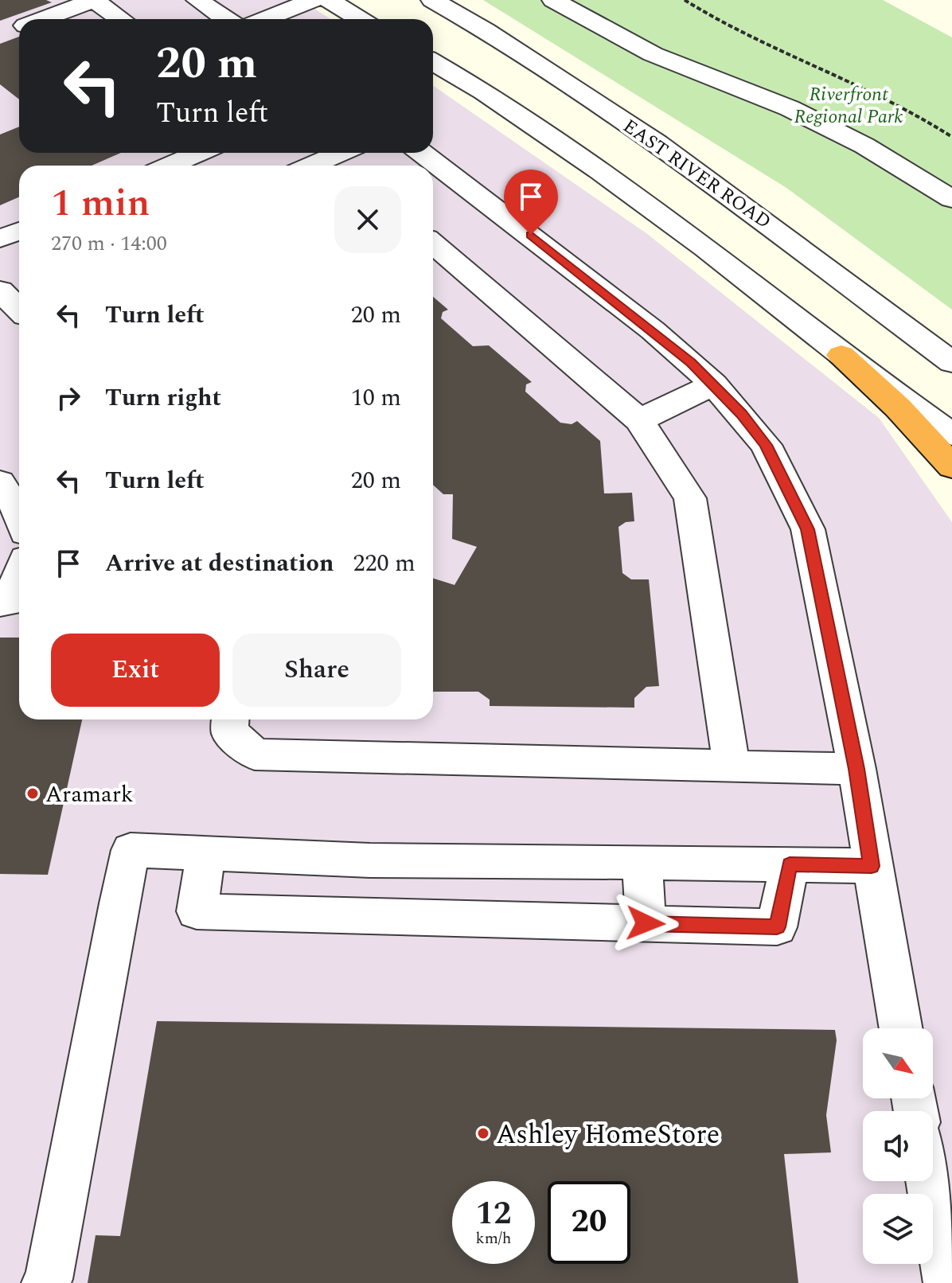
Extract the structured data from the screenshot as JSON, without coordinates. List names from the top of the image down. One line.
{"streets":{"street":["EAST RIVER ROAD"]},"parks":["Riverfront Regional Park"],"places":["Aramark","Ashley HomeStore"],"north":"bottom right","page":{"turn":["20 m","Turn left"],"heading":["1 min","270 m · 14:00"],"list":[{"name":"Turn left","value":"20 m"},{"name":"Turn right","value":"10 m"},{"name":"Turn left","value":"20 m"},{"name":"Arrive at destination","value":"220 m"}],"buttons":["Exit","Share"],"speed":"12 km/h","limit":"20"}}
